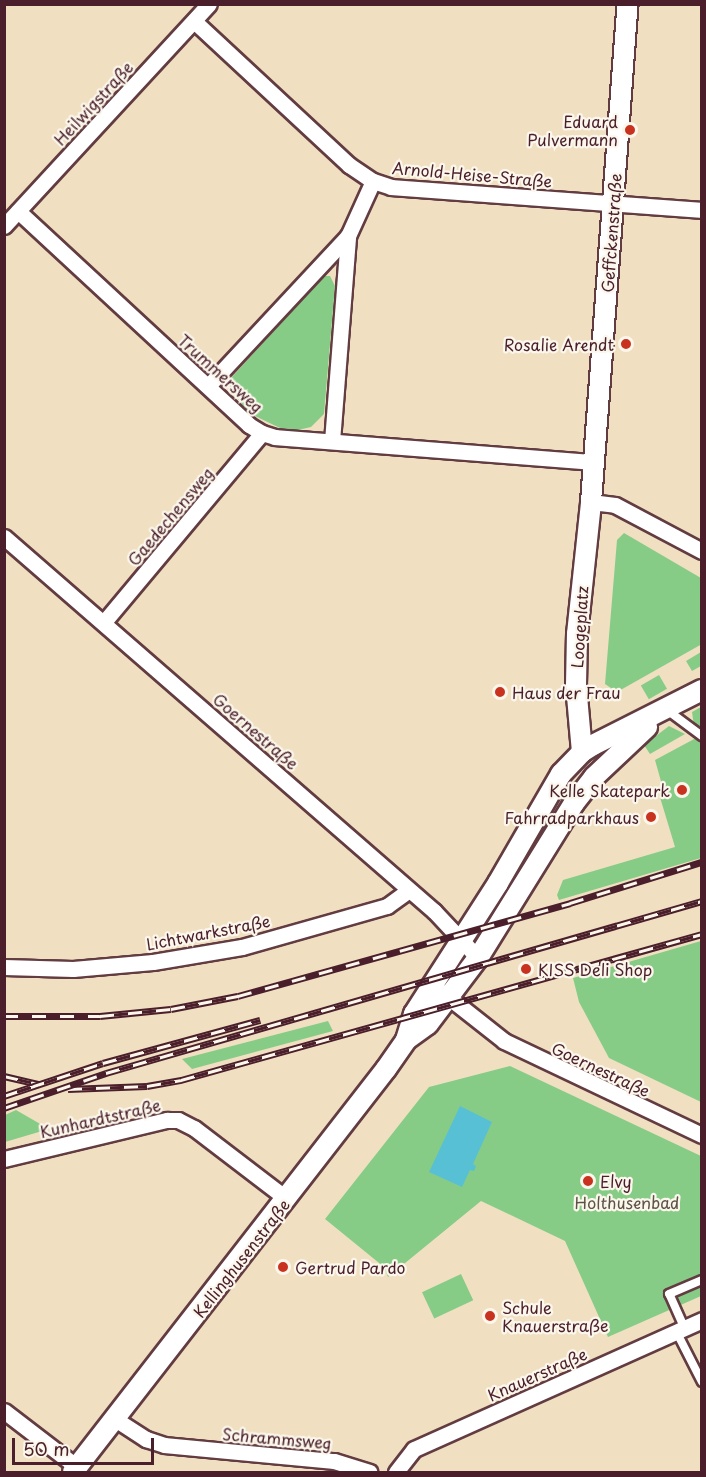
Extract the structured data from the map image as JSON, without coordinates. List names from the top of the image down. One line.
{"streets":{"street":["Heilwigstraße","Arnold-Heise-Straße","Geffckenstraße","Trummersweg","Gaedechensweg","Loogeplatz","Goernestraße","Lichtwarkstraße","Kunhardtstraße","Kellinghusenstraße","Knauerstraße","Schrammsweg"]},"crossings":[["Heilwigstraße","Arnold-Heise-Straße"],["Heilwigstraße","Trummersweg"],["Arnold-Heise-Straße","Geffckenstraße"],["Geffckenstraße","Trummersweg"],["Geffckenstraße","Loogeplatz"],["Trummersweg","Gaedechensweg"],["Trummersweg","Loogeplatz"],["Gaedechensweg","Goernestraße"],["Goernestraße","Lichtwarkstraße"],["Goernestraße","Kellinghusenstraße"],["Kunhardtstraße","Kellinghusenstraße"],["Kellinghusenstraße","Schrammsweg"]],"parks":["Holthusenbad"],"places":["Eduard Pulvermann","Rosalie Arendt","Haus der Frau","Kelle Skatepark","Fahrradparkhaus","KISS Deli Shop","Elvy","Gertrud Pardo","Schule Knauerstraße"],"scale_bar":"50 m"}
